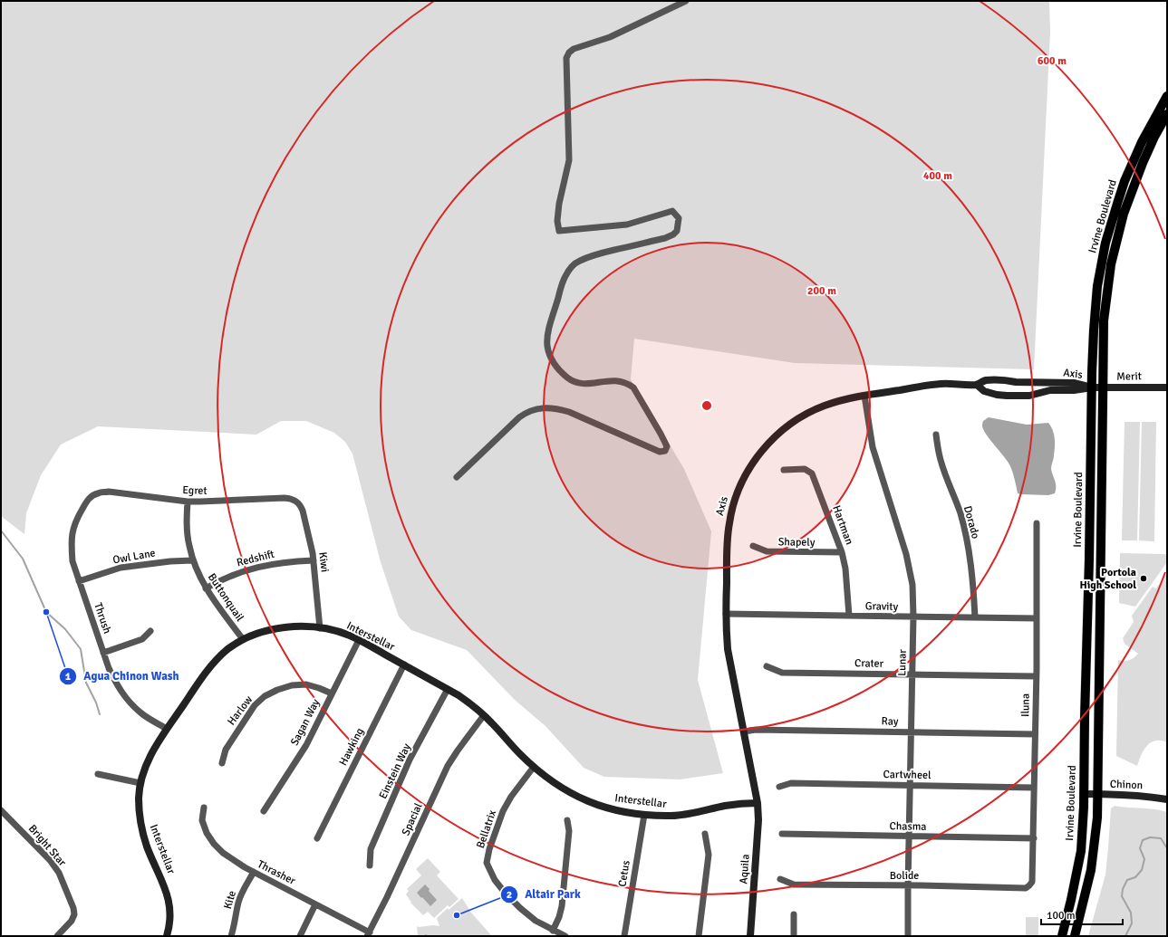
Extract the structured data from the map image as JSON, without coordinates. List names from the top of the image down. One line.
{"streets":{"main road":["Irvine Boulevard"],"street":["Axis","Merit","Egret","Dorado","Hartman","Shapely","Owl Lane","Redshift","Kiwi","Buttonquail","Gravity","Thrush","Interstellar","Lunar","Crater","Iluna","Harlow","Ray","Sagan Way","Hawking","Einstein Way","Cartwheel","Chinon","Spacial","Chasma","Bellatrix","Bright Star","Aquila","Thrasher","Cetus","Bolide","Kite"]},"crossings":[["Irvine Boulevard","Axis"],["Irvine Boulevard","Merit"],["Irvine Boulevard","Chinon"],["Axis","Merit"],["Axis","Gravity"],["Axis","Interstellar"],["Axis","Lunar"],["Axis","Ray"],["Axis","Aquila"],["Egret","Kiwi"],["Egret","Buttonquail"],["Egret","Thrush"],["Dorado","Gravity"],["Hartman","Shapely"],["Hartman","Gravity"],["Owl Lane","Buttonquail"],["Owl Lane","Thrush"],["Redshift","Kiwi"],["Redshift","Buttonquail"],["Kiwi","Interstellar"],["Buttonquail","Interstellar"],["Gravity","Lunar"],["Gravity","Iluna"],["Thrush","Interstellar"],["Interstellar","Sagan Way"],["Interstellar","Hawking"],["Interstellar","Einstein Way"],["Interstellar","Spacial"],["Interstellar","Bellatrix"],["Interstellar","Aquila"],["Interstellar","Cetus"],["Lunar","Crater"],["Lunar","Ray"],["Lunar","Cartwheel"],["Lunar","Chasma"],["Lunar","Bolide"],["Crater","Iluna"],["Iluna","Ray"],["Iluna","Cartwheel"],["Iluna","Chasma"],["Iluna","Bolide"],["Harlow","Sagan Way"],["Spacial","Thrasher"],["Thrasher","Kite"]],"places":["Portola High School","Agua Chinon Wash","Altair Park"],"scale_bar":"100 m","rings":["600 m","400 m","200 m"]}
